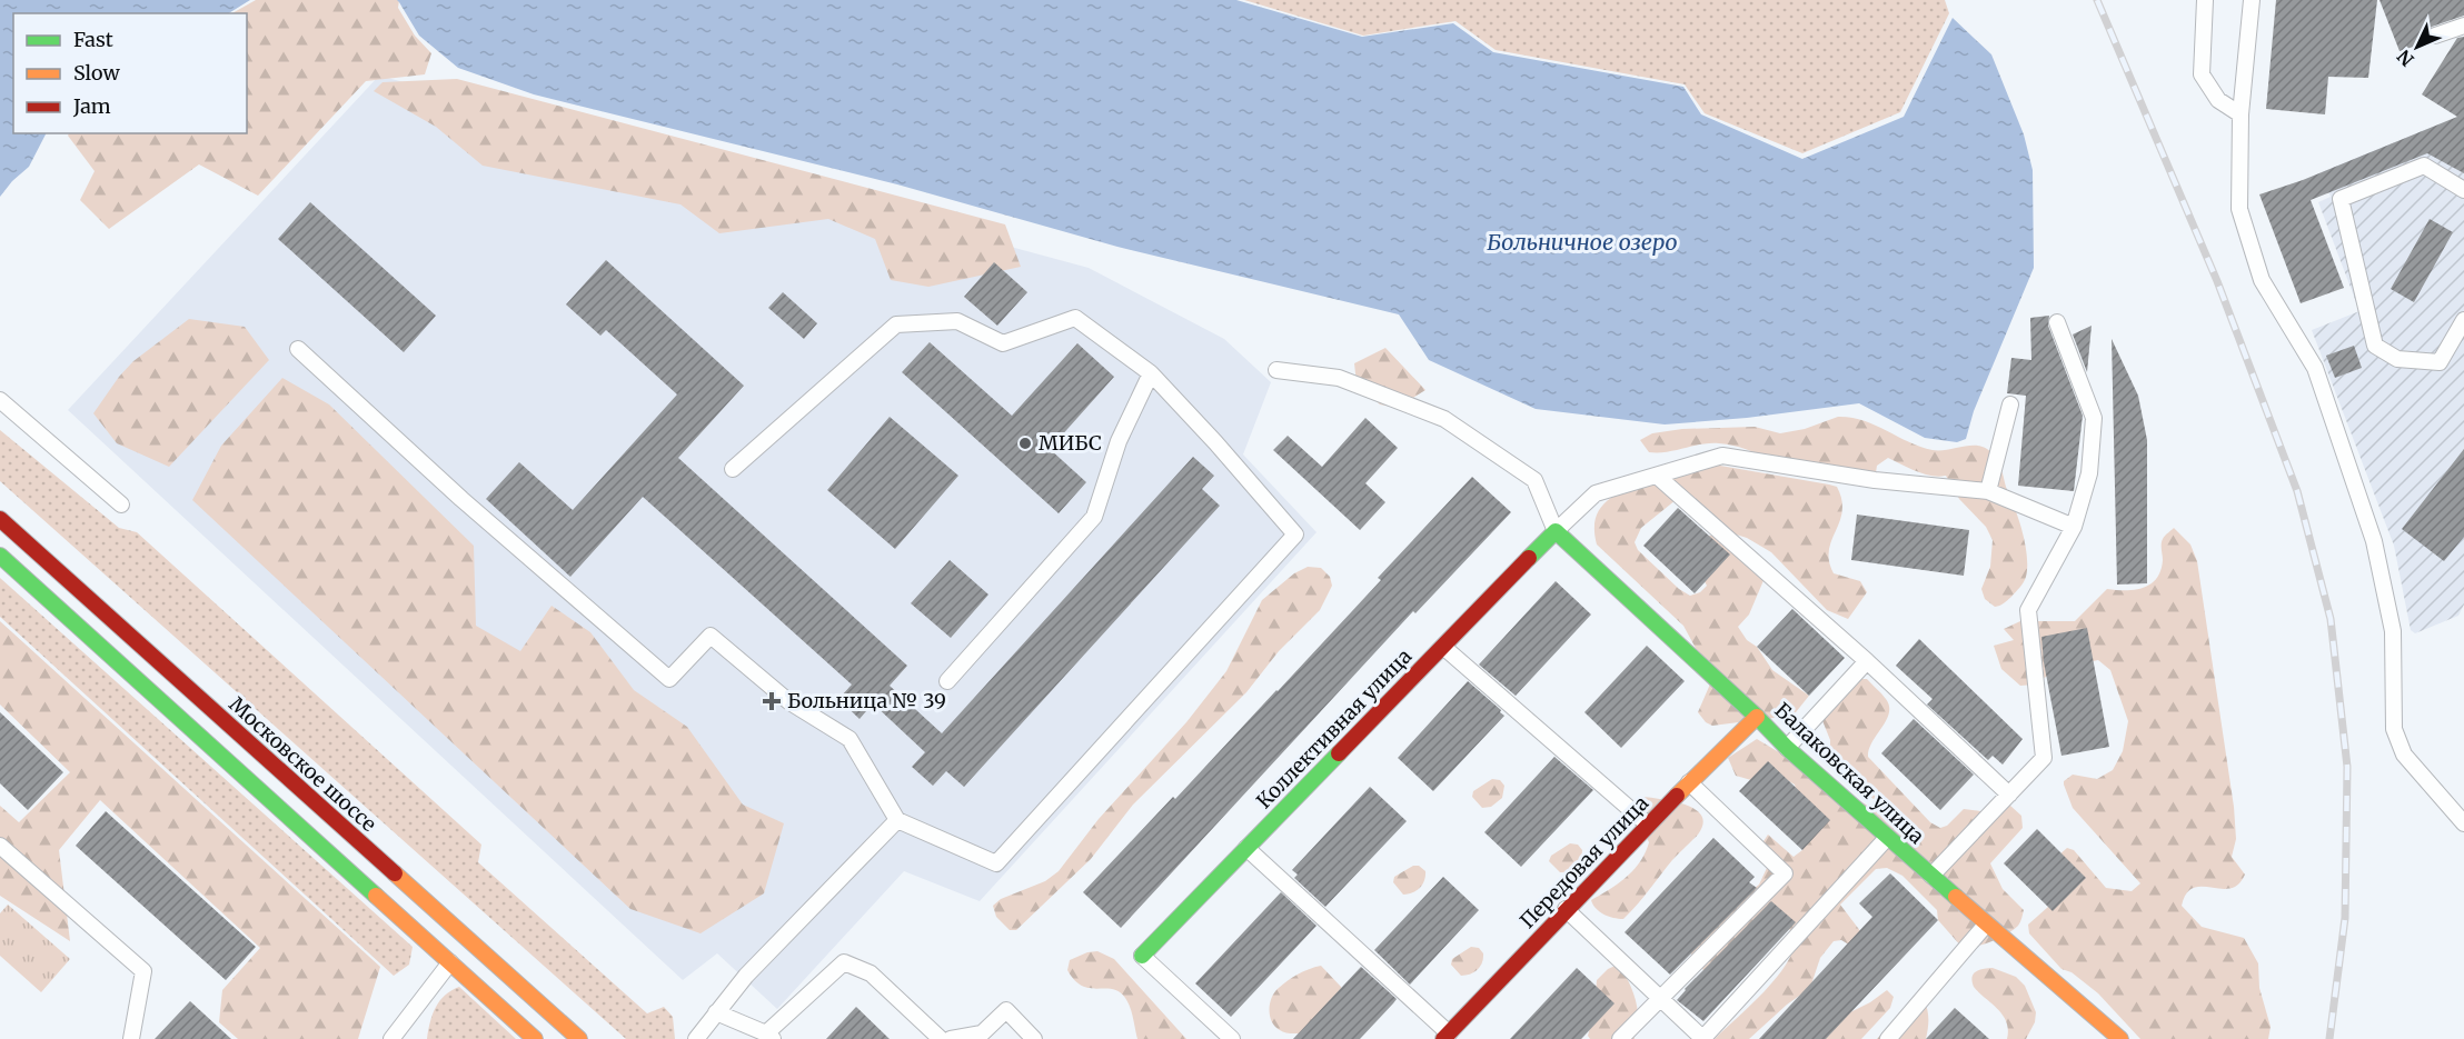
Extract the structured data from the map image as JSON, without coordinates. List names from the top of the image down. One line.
{"streets":{"street":["Коллективная улица","Московское шоссе","Балаковская улица","Передовая улица"]},"crossings":[["Коллективная улица","Балаковская улица"],["Балаковская улица","Передовая улица"]],"water":["Больничное озеро"],"places":{"other":["МИБС"],"health":["Больница № 39"]},"legend":["Fast","Slow","Jam"],"north":"bottom left"}
